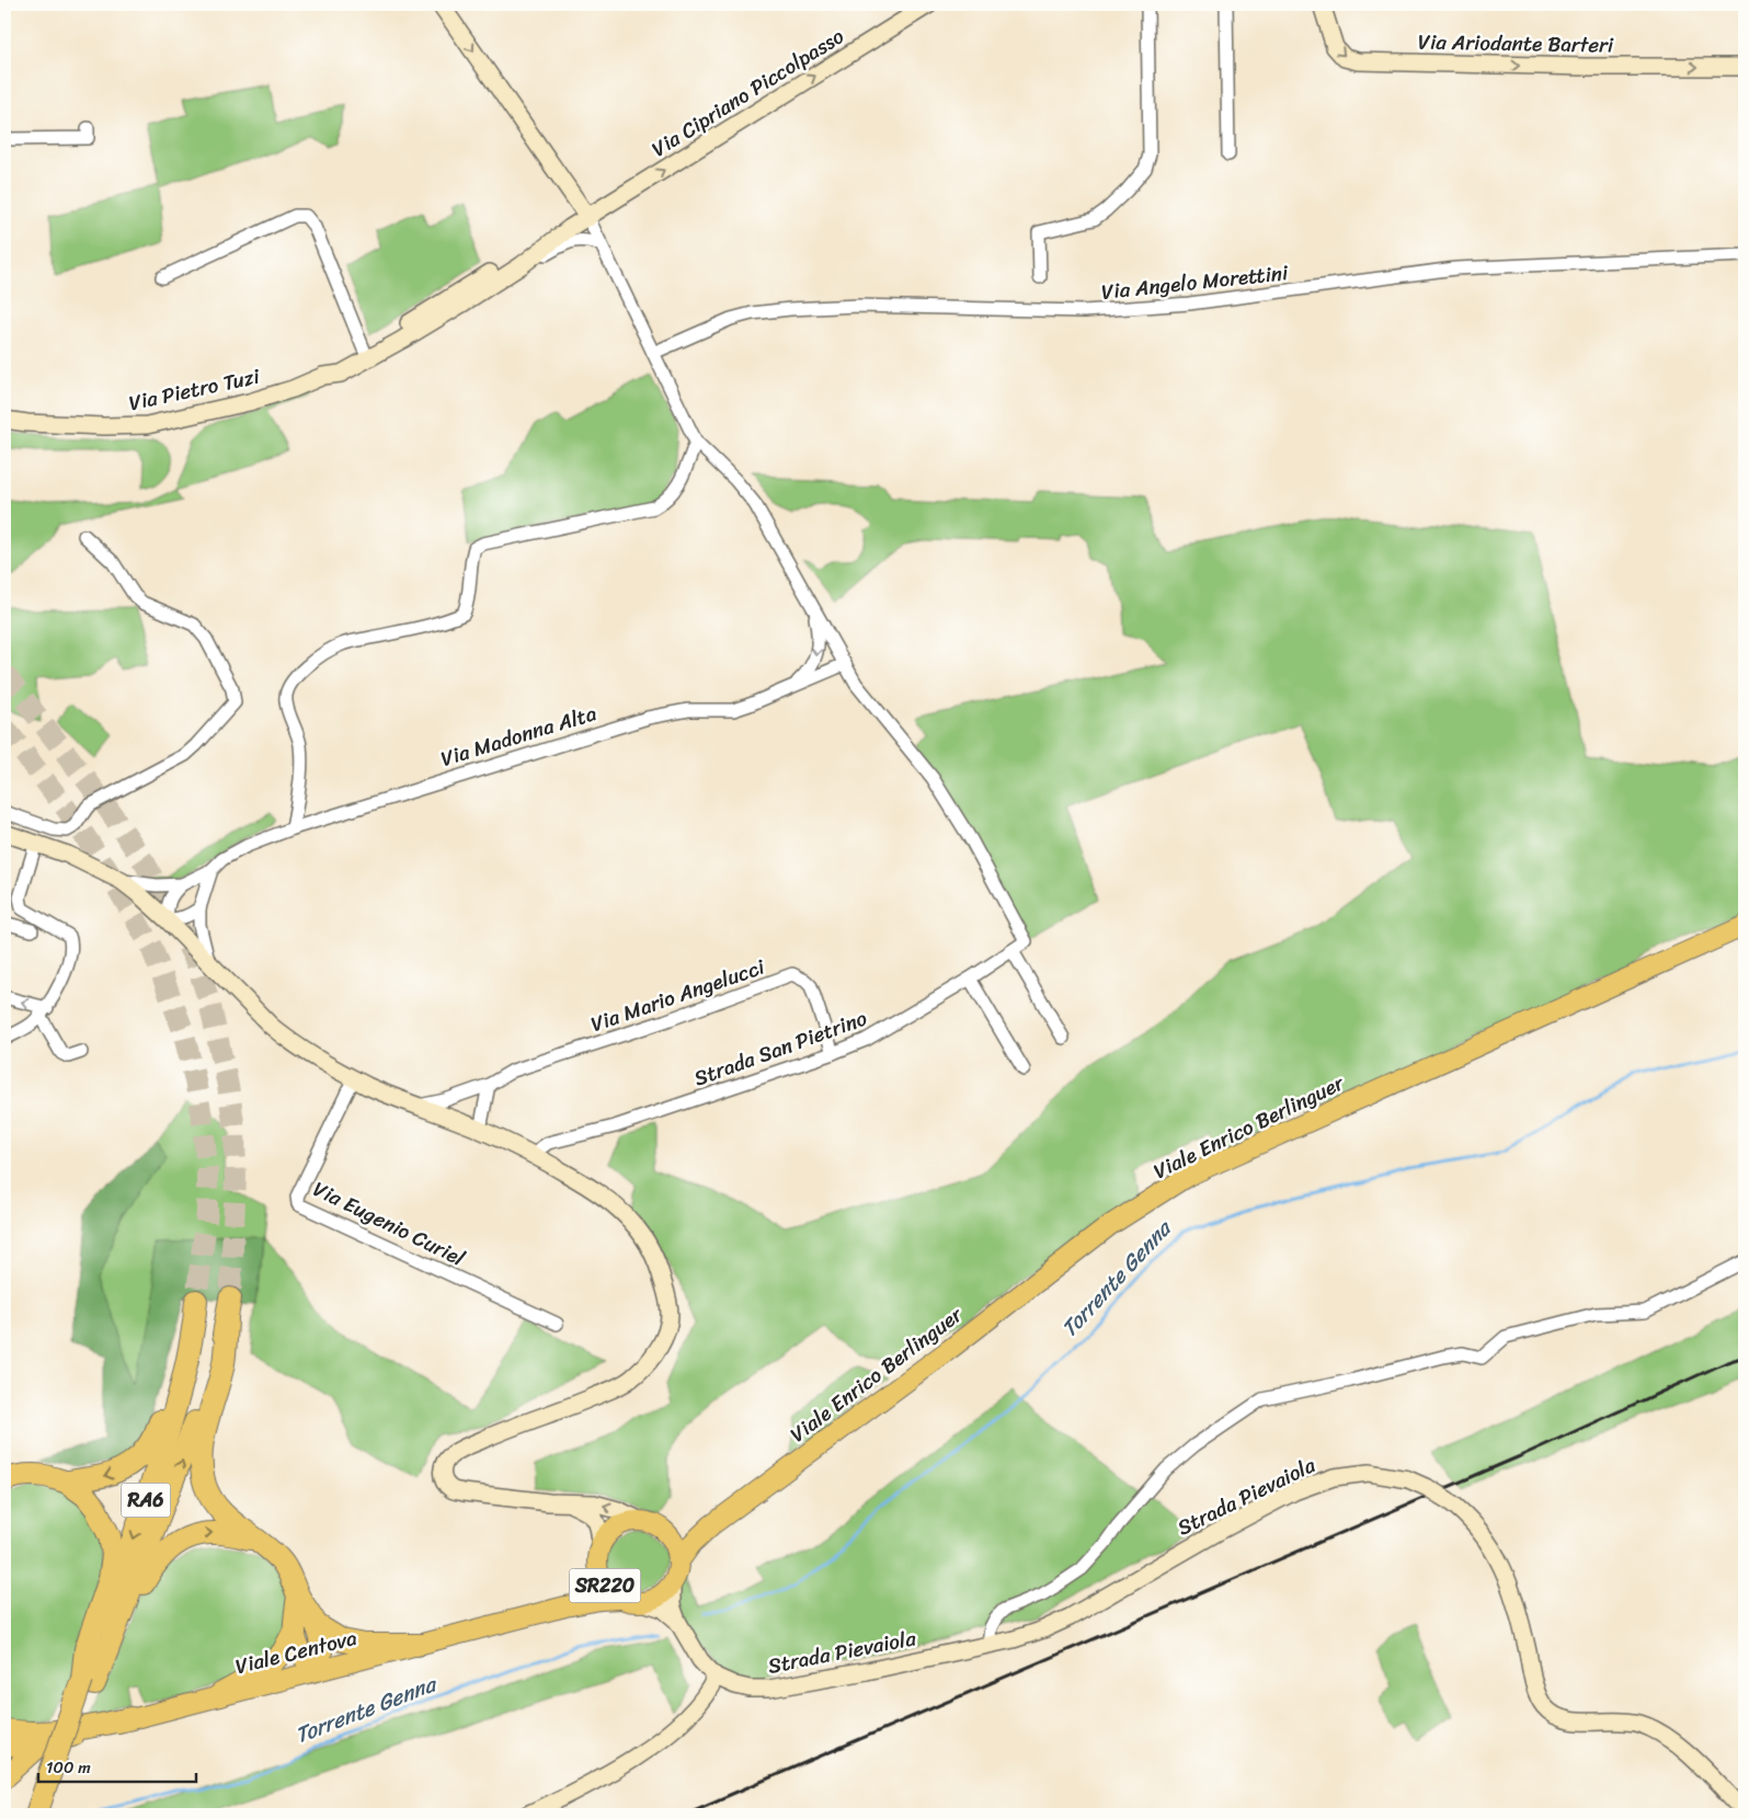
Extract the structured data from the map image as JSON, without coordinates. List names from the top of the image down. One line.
{"streets":{"highway":["RA6"],"main road":["Viale Enrico Berlinguer","SR220","Viale Centova"],"street":["Via Ariodante Barteri","Via Cipriano Piccolpasso","Via Angelo Morettini","Via Pietro Tuzi","Via Madonna Alta","Via Mario Angelucci","Strada San Pietrino","Via Eugenio Curiel","Strada Pievaiola"]},"crossings":[["Via Cipriano Piccolpasso","Via Pietro Tuzi"],["Via Madonna Alta","Via Mario Angelucci"],["Via Madonna Alta","Strada San Pietrino"],["Via Madonna Alta","Via Eugenio Curiel"],["Via Madonna Alta","SR220"],["Via Mario Angelucci","Strada San Pietrino"],["Strada San Pietrino","SR220"],["Viale Enrico Berlinguer","SR220"],["Viale Enrico Berlinguer","Viale Centova"],["Strada Pievaiola","SR220"],["SR220","Viale Centova"]],"one_way":["Via Ariodante Barteri"],"water":["Torrente Genna"],"scale_bar":"100 m"}
